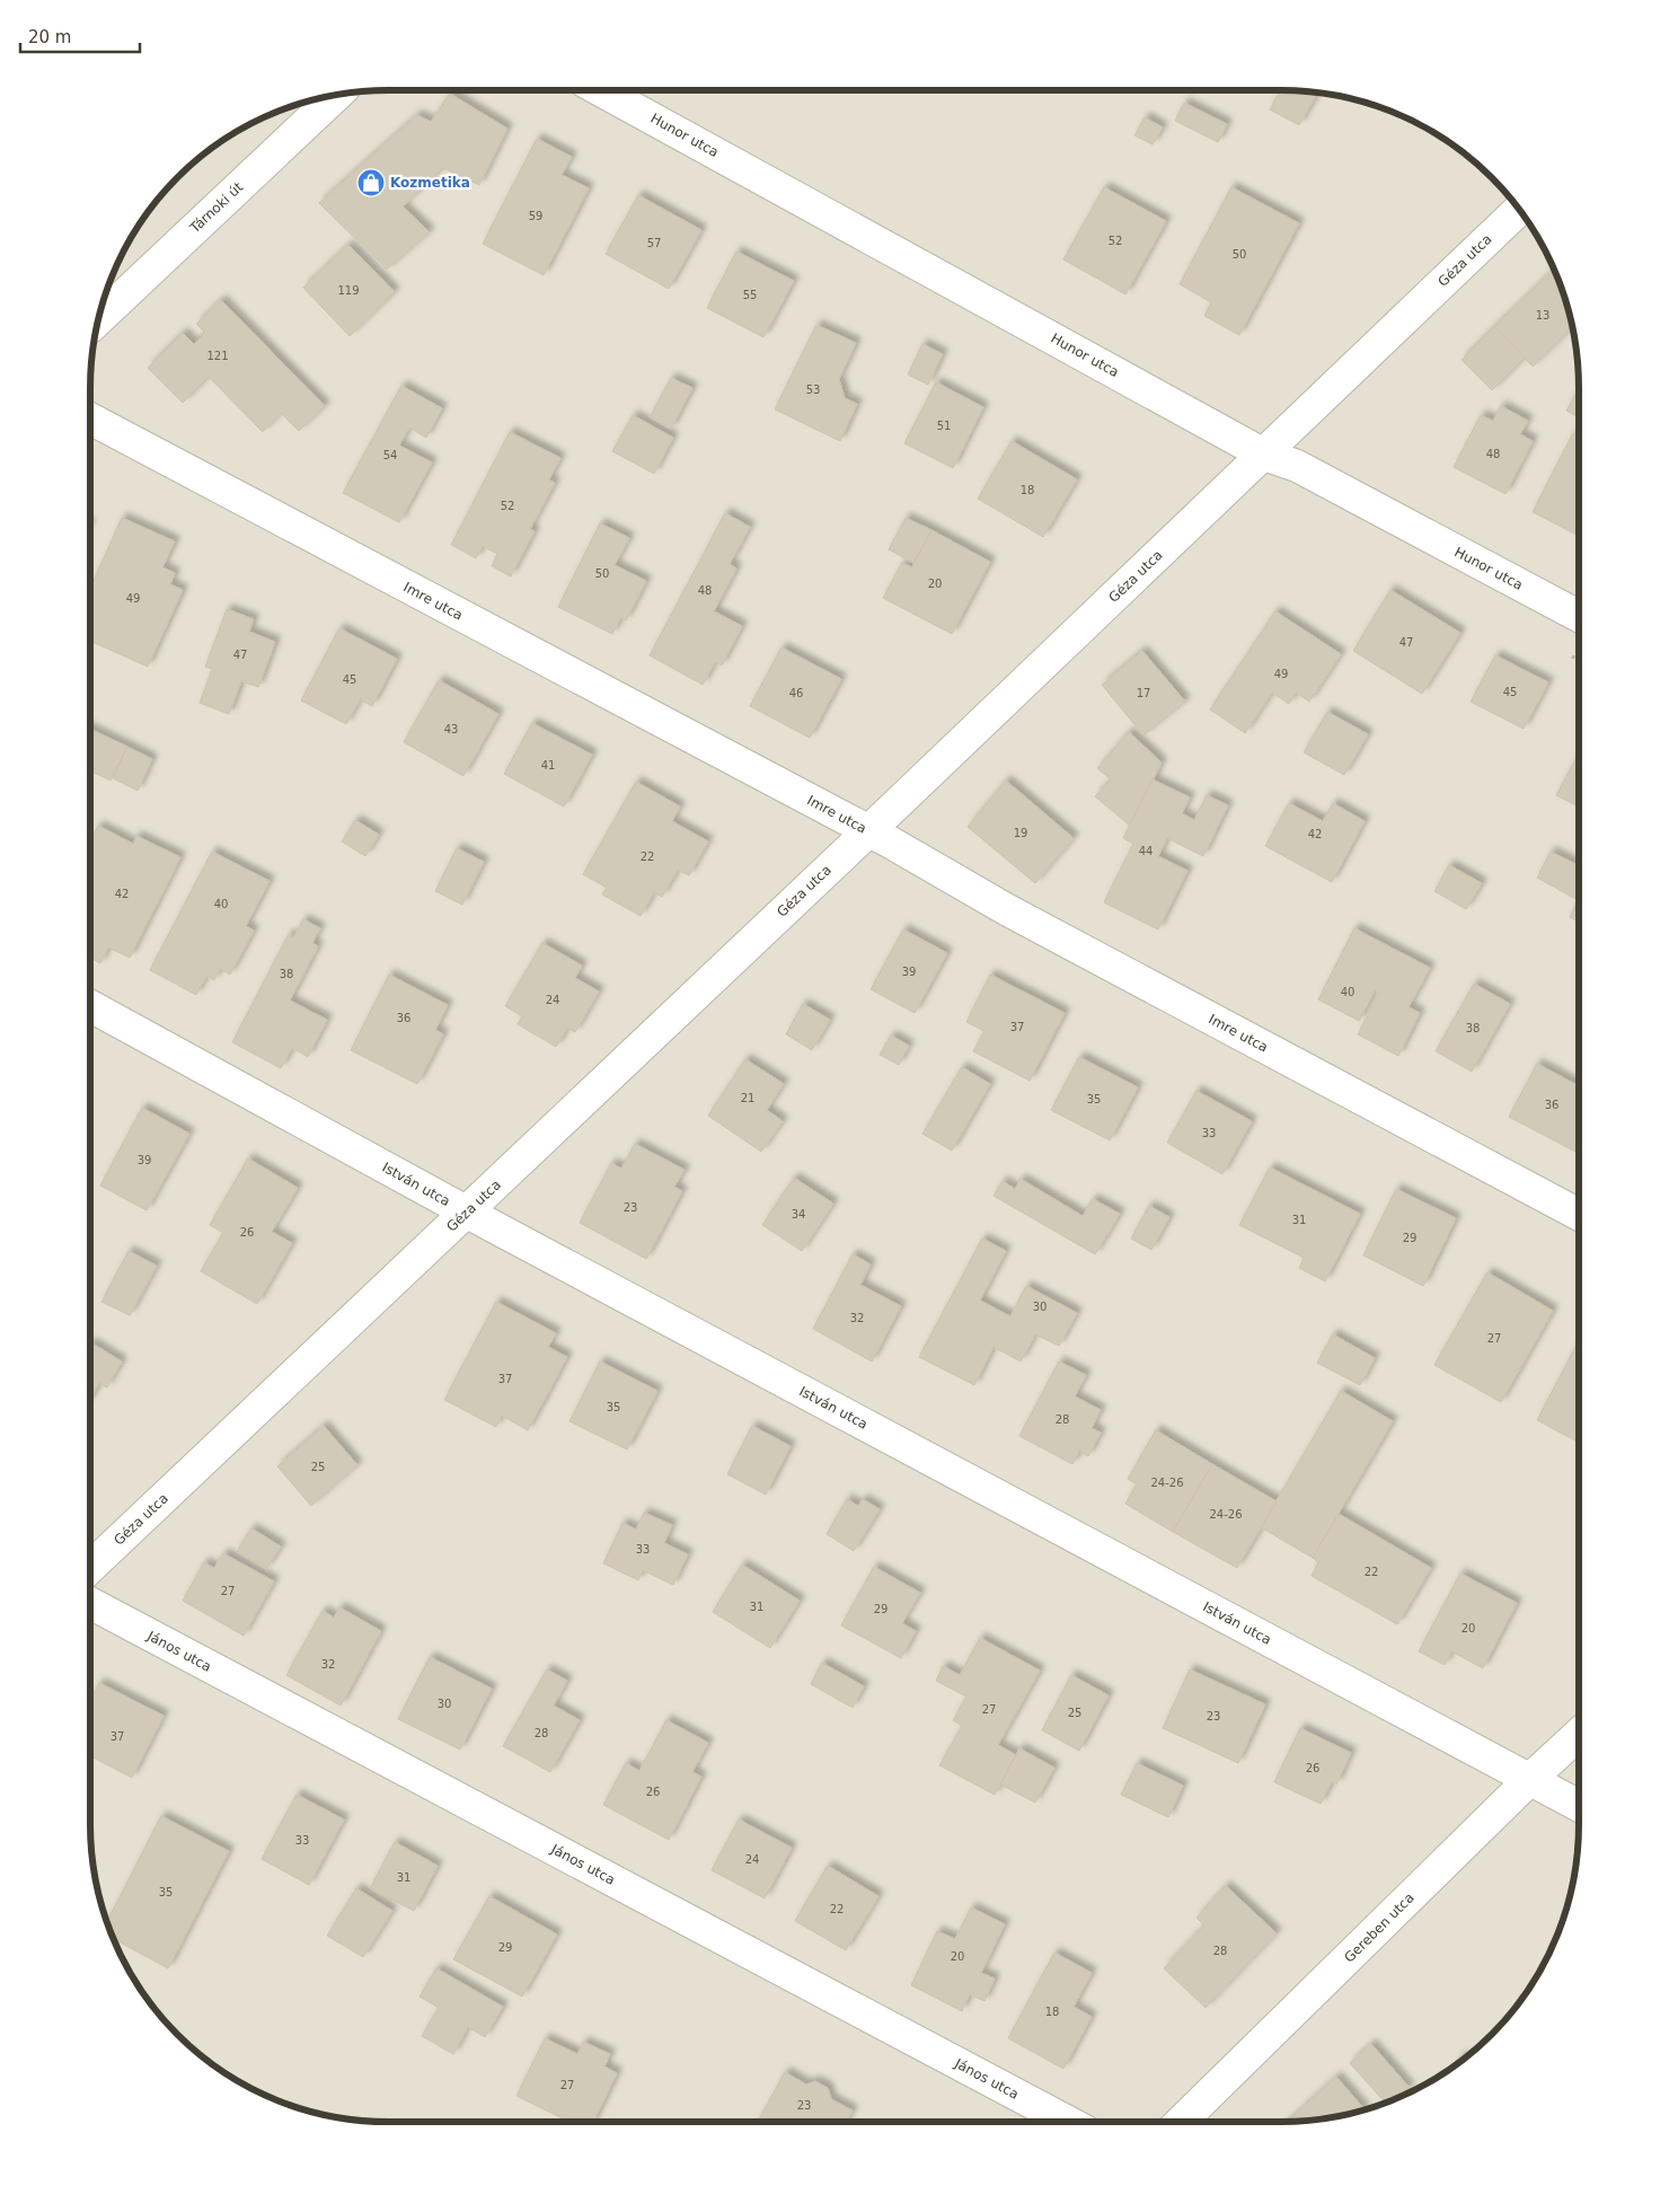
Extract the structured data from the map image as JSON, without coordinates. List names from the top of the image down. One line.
{"streets":{"street":["Hunor utca","Tárnoki út","Géza utca","Imre utca","István utca","János utca","Gereben utca"]},"crossings":[["Hunor utca","Géza utca"],["Géza utca","Imre utca"],["Géza utca","István utca"],["István utca","Gereben utca"]],"places":{"shop":["Kozmetika"]},"house_numbers":["59","52","57","50","119","55","13","121","53","51","48","54","18","52","50","20","48","49","47","47","49","45","45","46","17","43","41","19","42","44","22","42","40","39","38","40","24","36","37","38","21","35","36","33","39","23","34","31","26","29","30","32","27","37","35","28","25","24-26","24-26","33","22","27","31","29","20","32","30","27","25","23","28","37","26","26","33","24","31","35","22","29","28","20","18","27","23"],"scale_bar":"20 m"}
